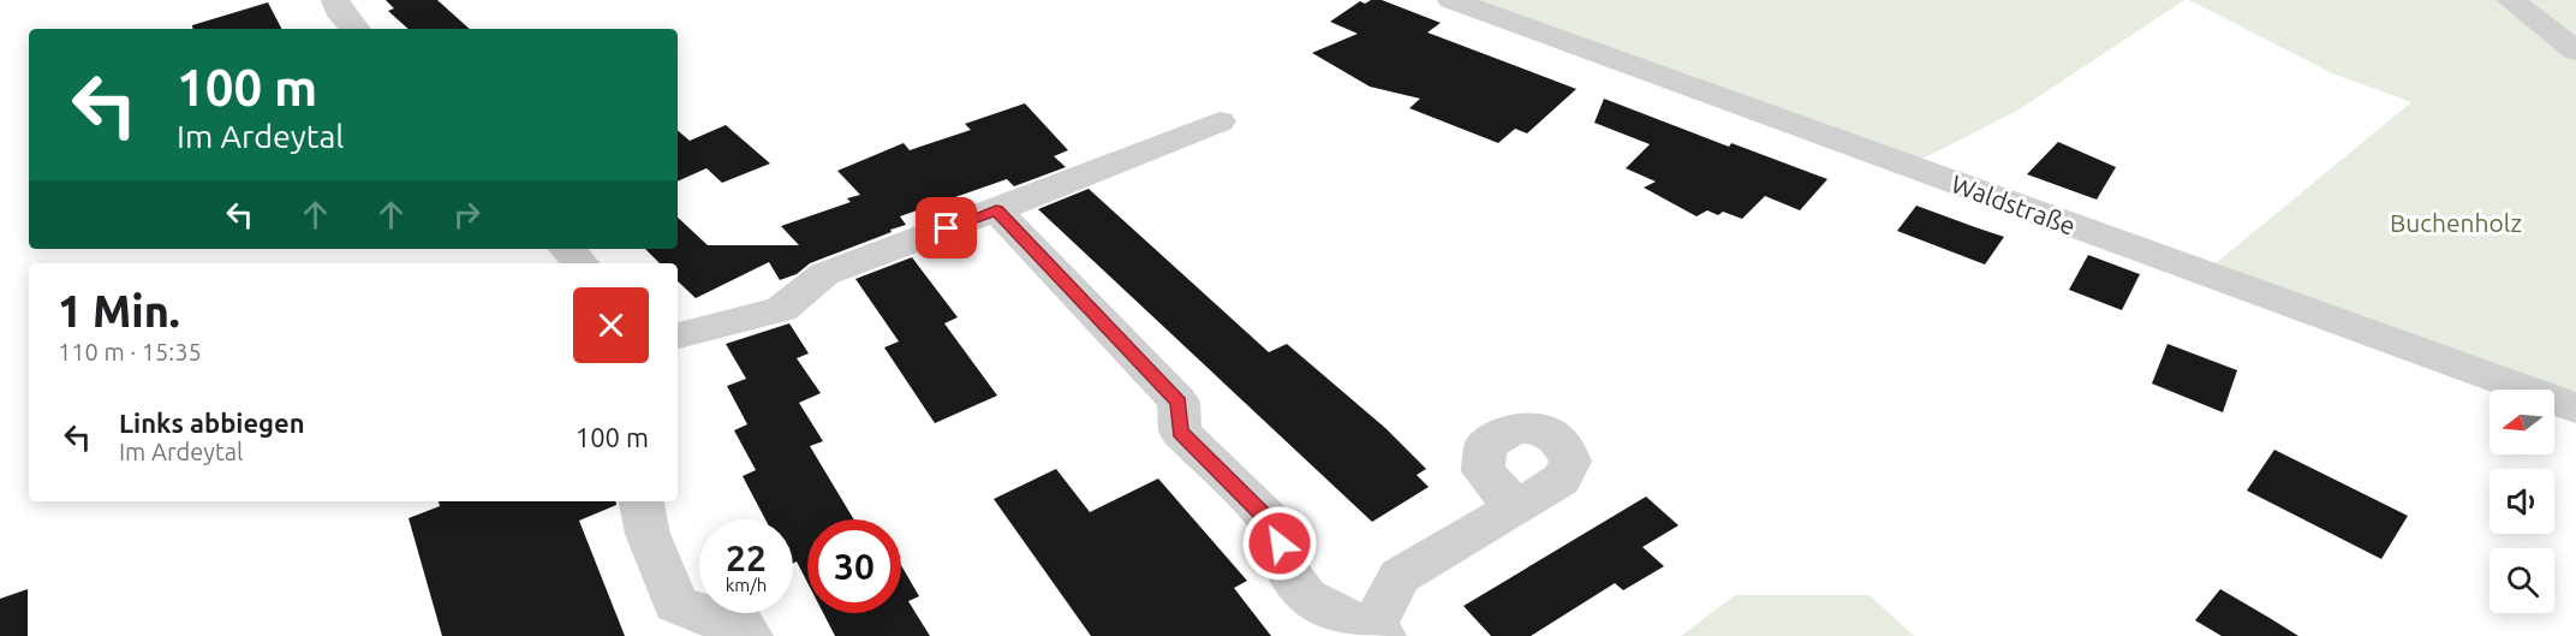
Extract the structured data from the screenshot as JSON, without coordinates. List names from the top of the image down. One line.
{"streets":{"street":["Waldstraße"]},"parks":["Buchenholz"],"north":"left","page":{"turn":["100 m","Im Ardeytal"],"heading":["1 Min.","110 m · 15:35"],"list":[{"name":"Links abbiegen","note":"Im Ardeytal","value":"100 m"}],"speed":"22 km/h","limit":"30"}}
